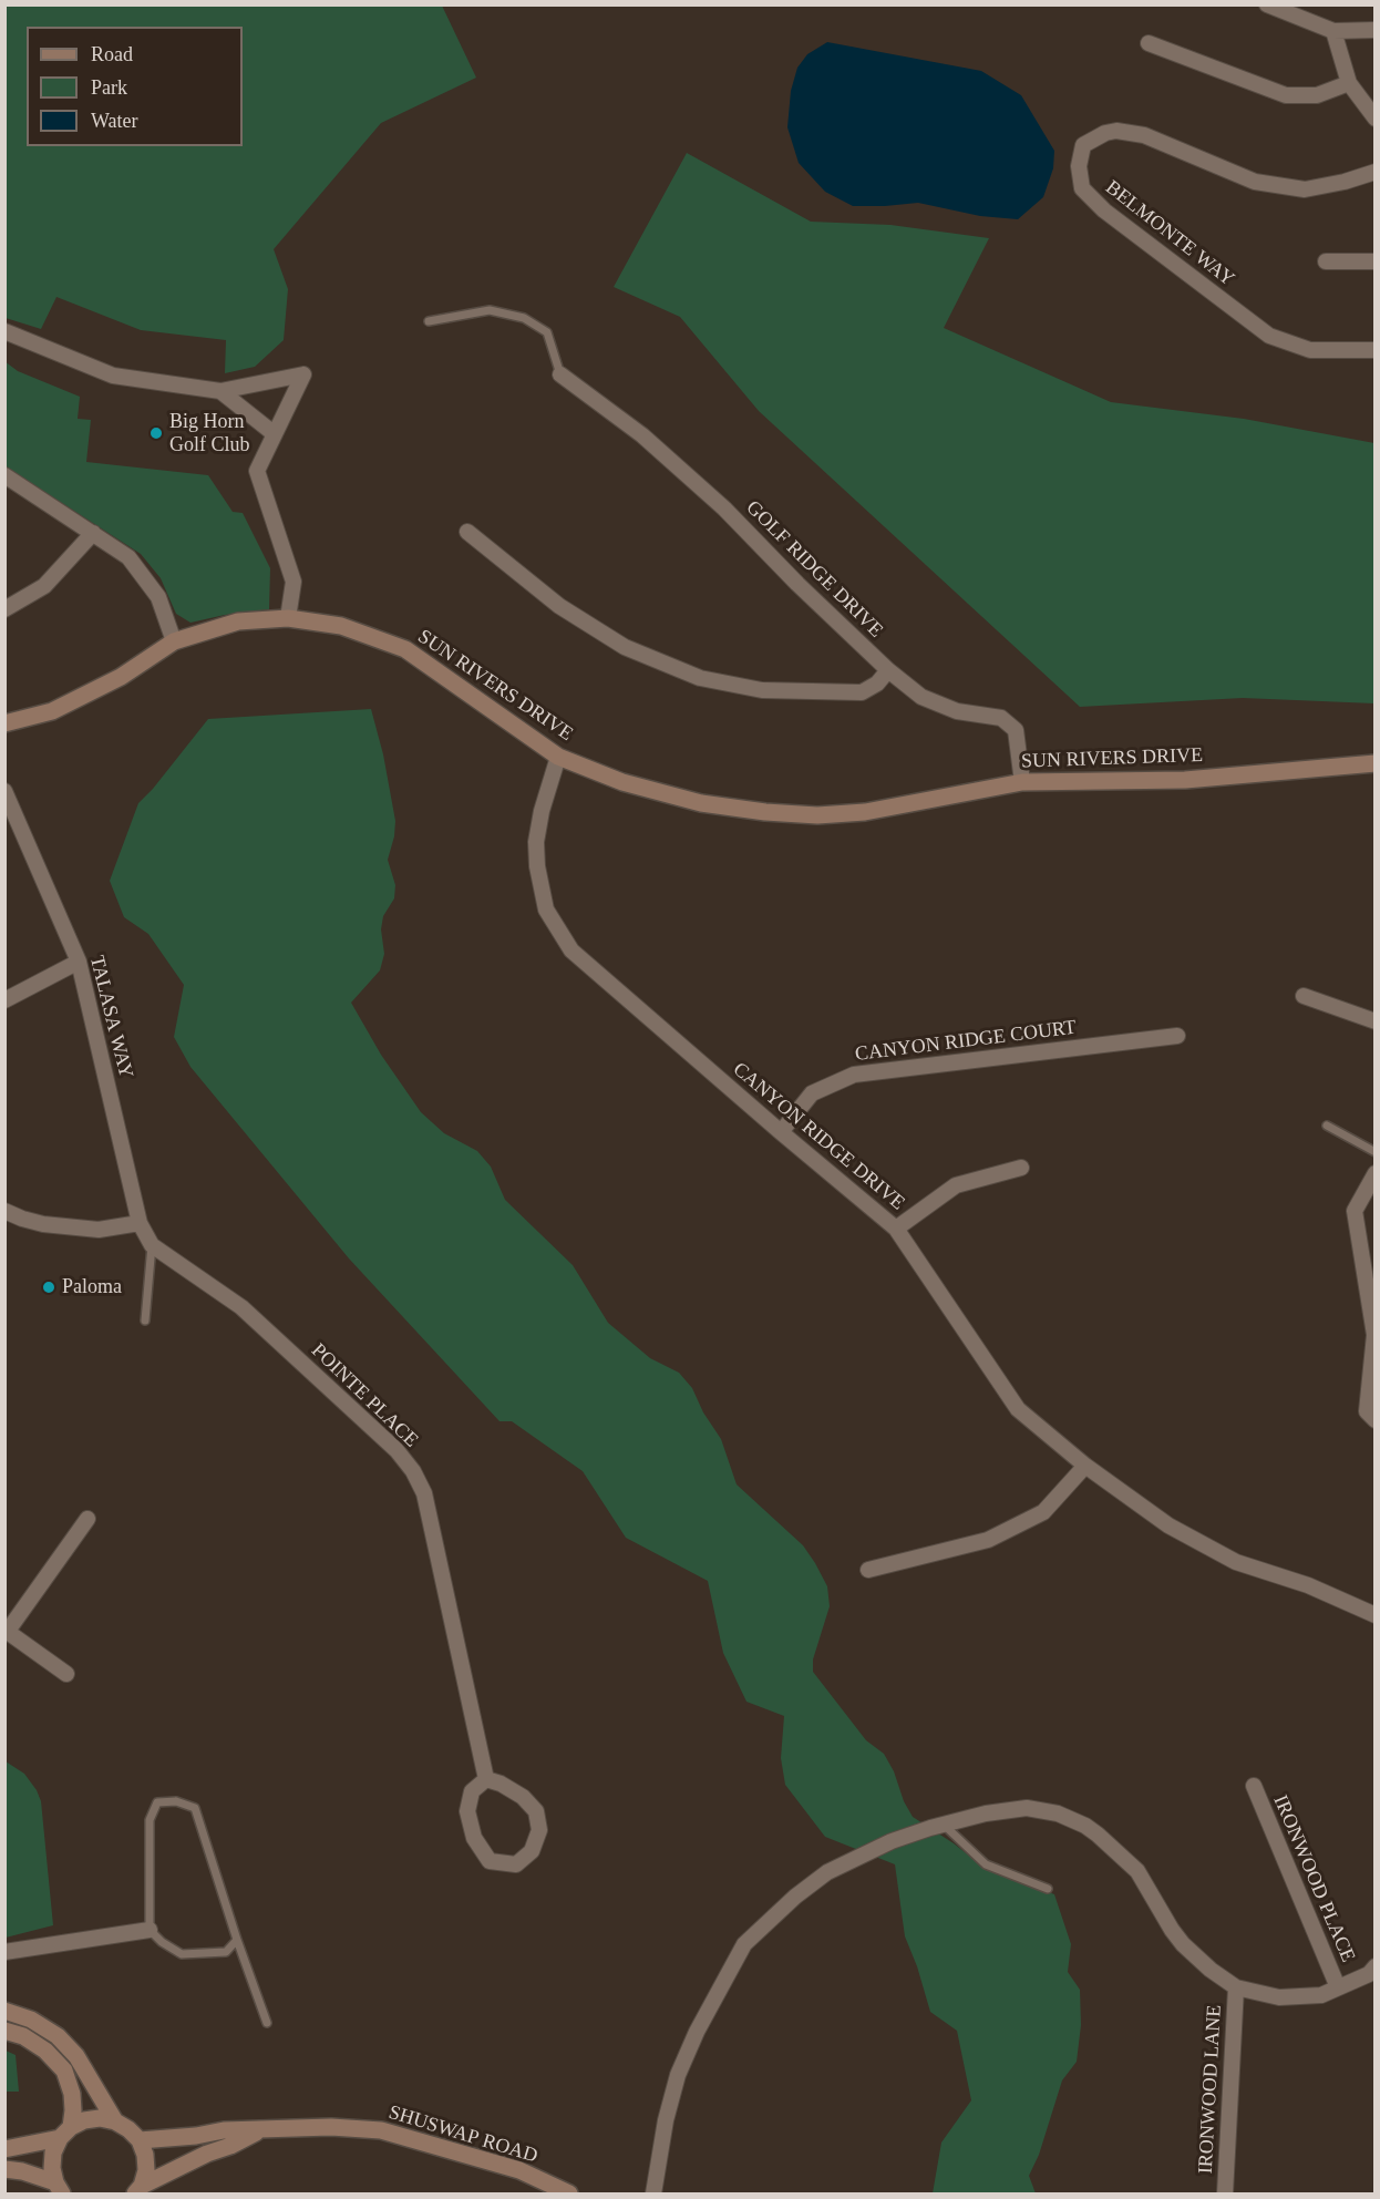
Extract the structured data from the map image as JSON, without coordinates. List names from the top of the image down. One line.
{"streets":{"street":["BELMONTE WAY","GOLF RIDGE DRIVE","SUN RIVERS DRIVE","TALASA WAY","CANYON RIDGE COURT","CANYON RIDGE DRIVE","POINTE PLACE","IRONWOOD PLACE","IRONWOOD LANE","SHUSWAP ROAD"]},"crossings":[["GOLF RIDGE DRIVE","SUN RIVERS DRIVE"],["SUN RIVERS DRIVE","CANYON RIDGE DRIVE"],["TALASA WAY","POINTE PLACE"],["CANYON RIDGE COURT","CANYON RIDGE DRIVE"]],"places":["Big Horn Golf Club","Paloma"],"legend":["Road","Park","Water"]}
